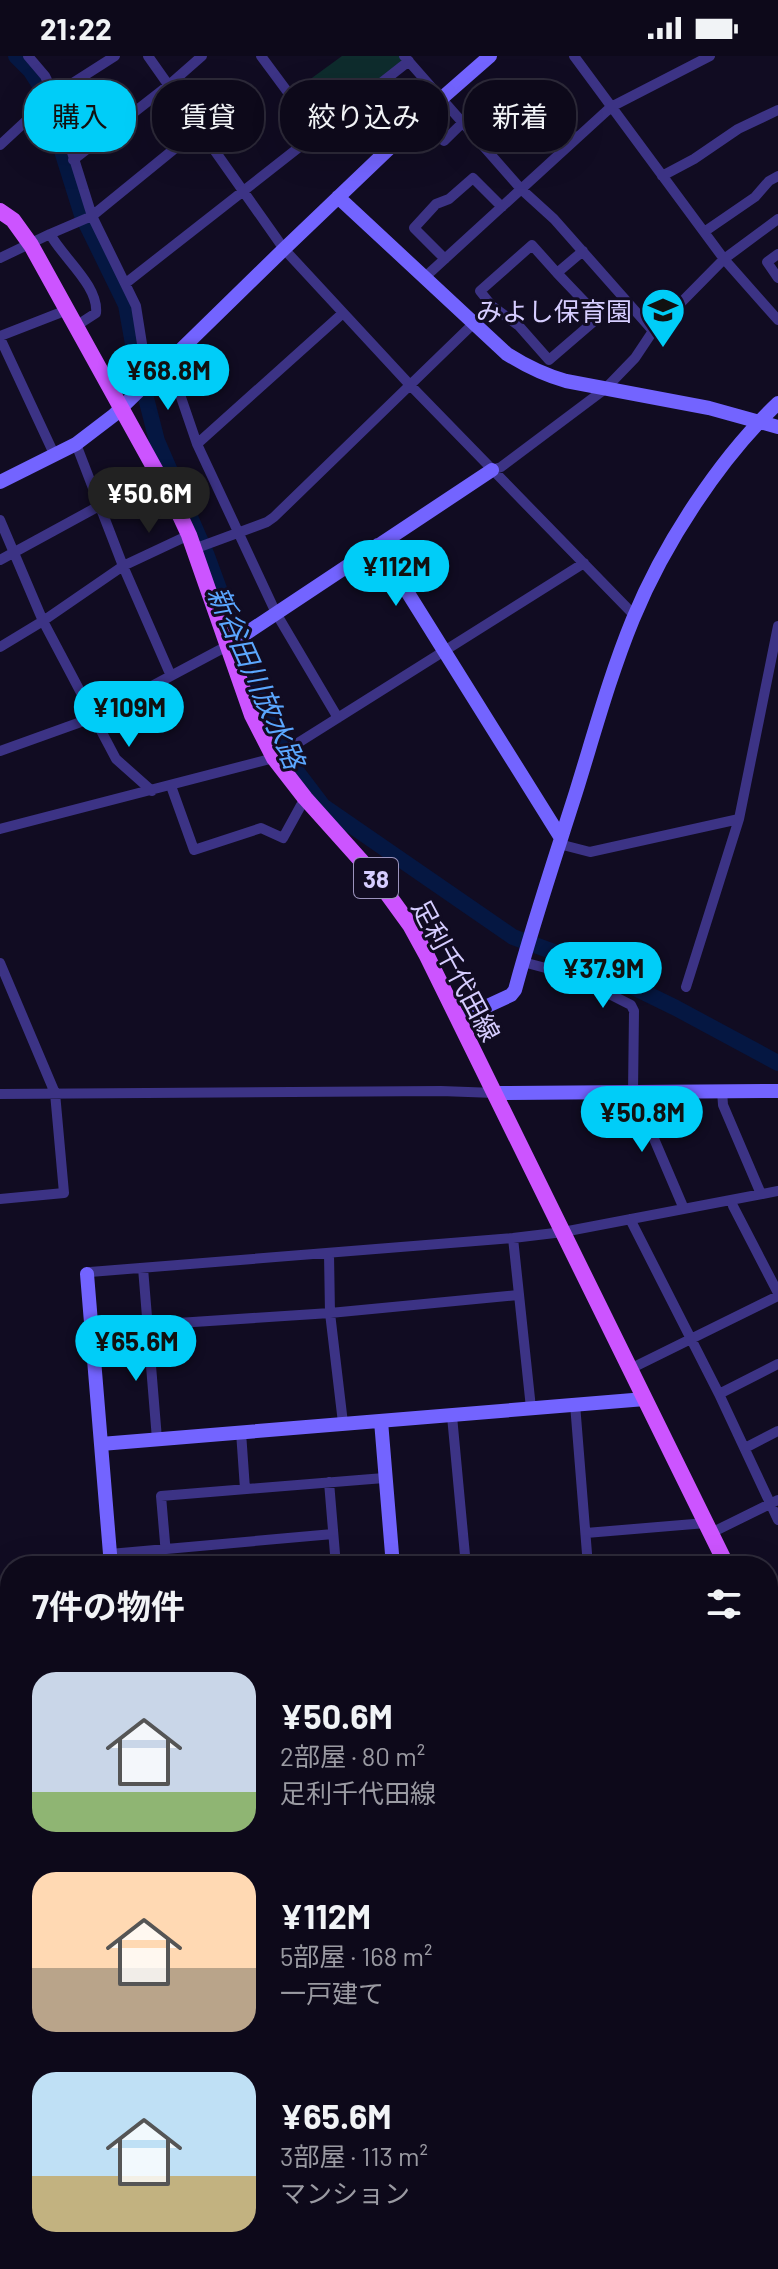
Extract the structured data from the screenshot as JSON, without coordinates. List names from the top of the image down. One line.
{"streets":{"main road":["38","足利千代田線"]},"water":["新谷田川放水路"],"places":{"school or university":["みよし保育園"]},"page":{"status":"21:22","chip":["購入","賃貸","絞り込み","新着"],"price":["¥68.8M","¥50.6M","¥112M","¥109M","¥37.9M","¥50.8M","¥65.6M"],"heading":"7件の物件","list":[{"name":"¥50.6M","note":"2部屋 · 80 m² · 足利千代田線"},{"name":"¥112M","note":"5部屋 · 168 m² · 一戸建て"},{"name":"¥65.6M","note":"3部屋 · 113 m² · マンション"}]}}
